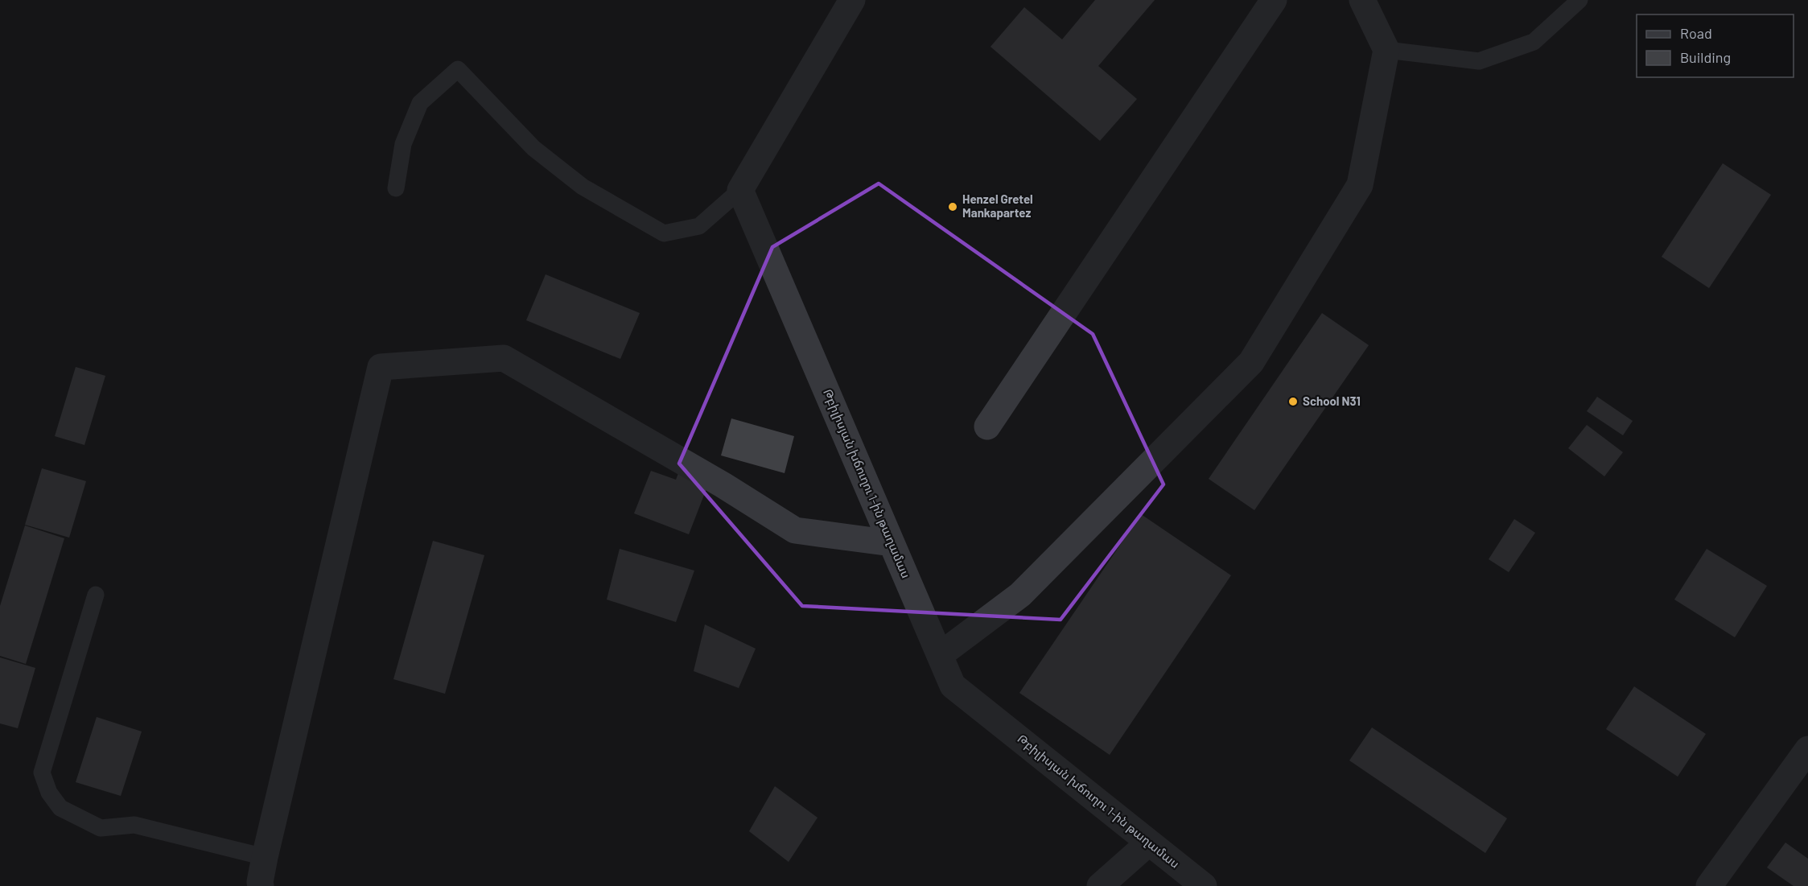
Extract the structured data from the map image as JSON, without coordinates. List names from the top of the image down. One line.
{"streets":{"street":["Թբիլիսյան խճուղու 1-ին թաղամաս"]},"places":["Henzel Gretel Mankapartez","School N31"],"legend":["Road","Building"]}
